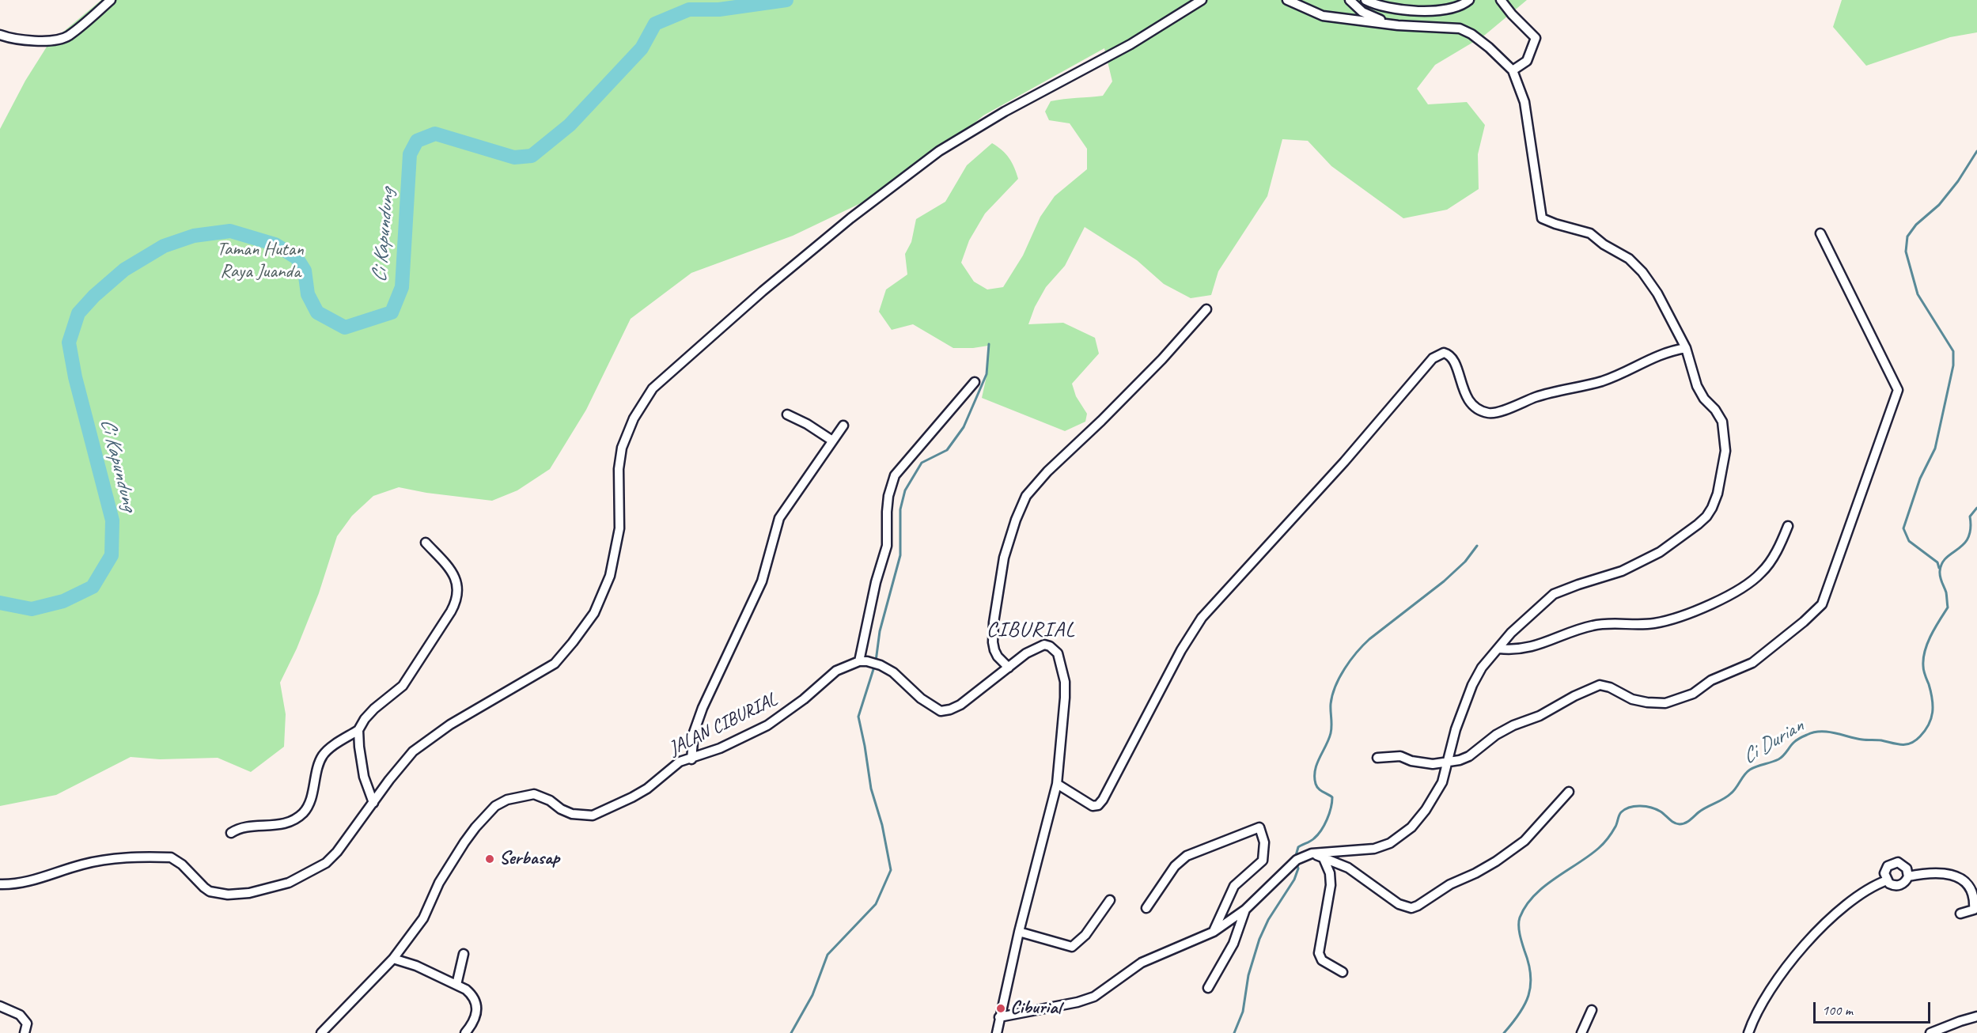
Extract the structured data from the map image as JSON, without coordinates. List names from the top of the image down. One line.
{"streets":{"street":["JALAN CIBURIAL"]},"districts":["CIBURIAL"],"water":["Ci Kapundung","Ci Durian"],"parks":["Taman Hutan Raya Juanda"],"places":["Serbasap","Ciburial"],"scale_bar":"100 m"}
